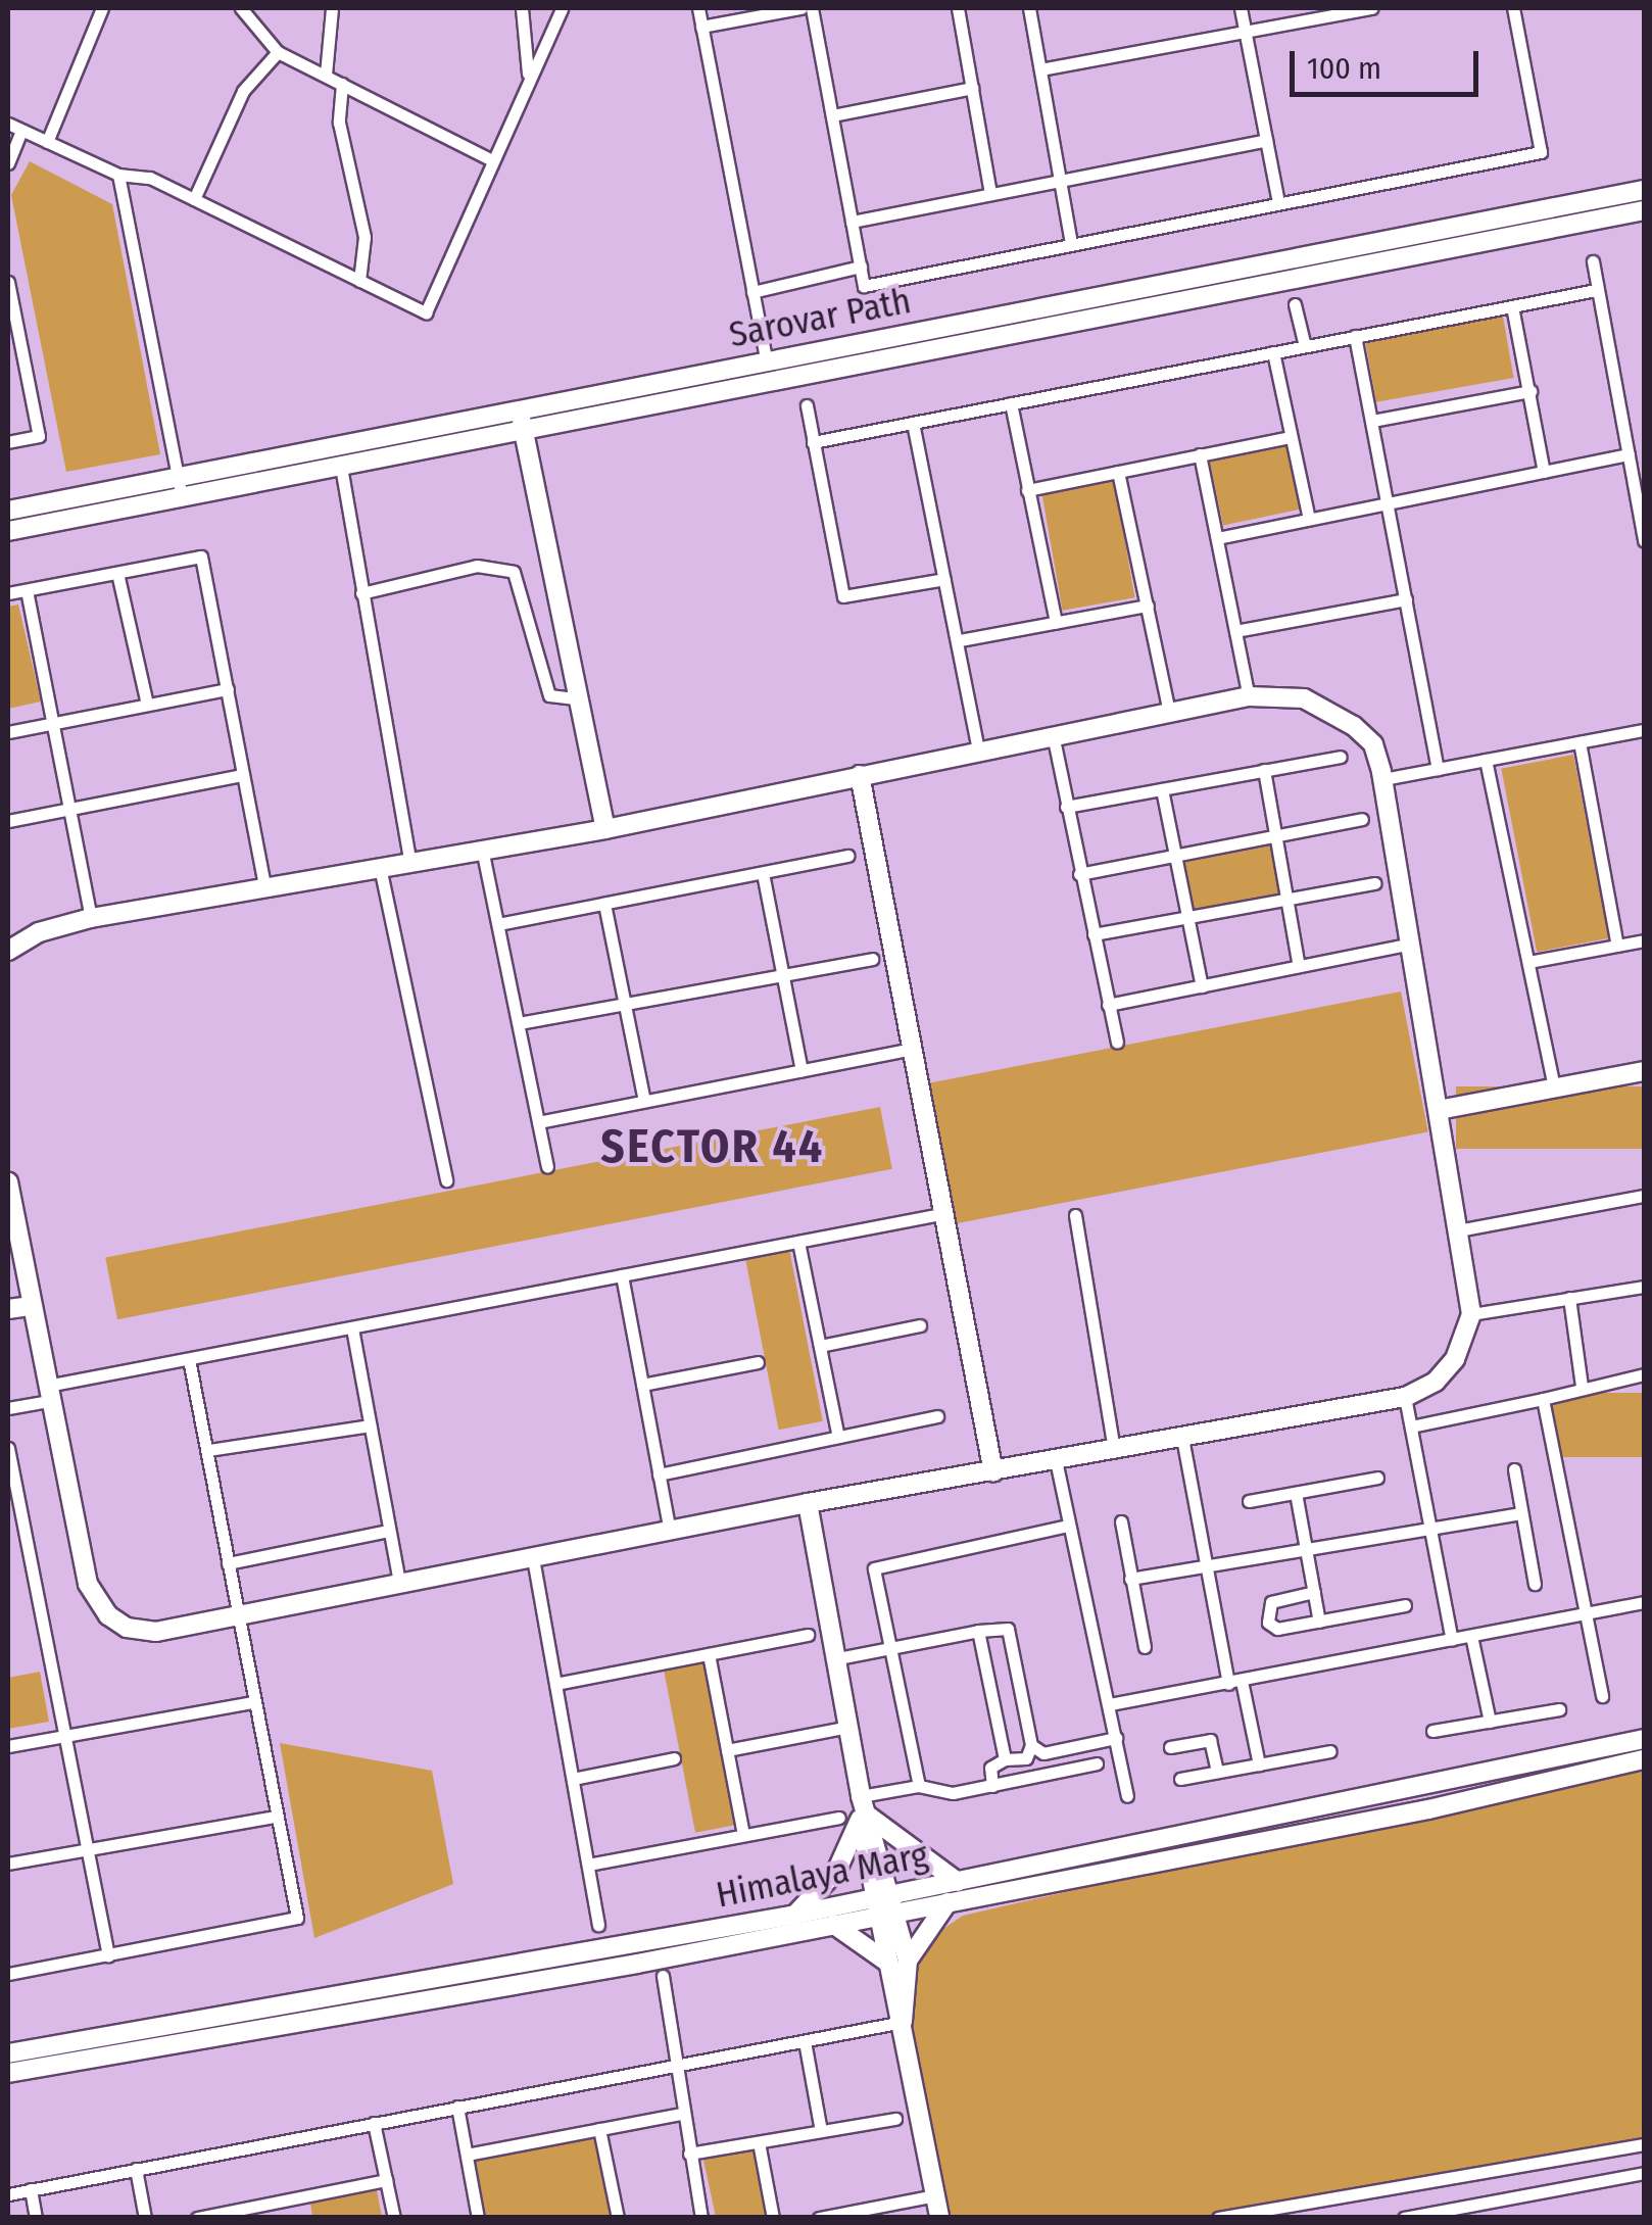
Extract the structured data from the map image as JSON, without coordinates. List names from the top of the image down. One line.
{"streets":{"main road":["Sarovar Path","Himalaya Marg"]},"districts":["SECTOR 44"],"scale_bar":"100 m"}
